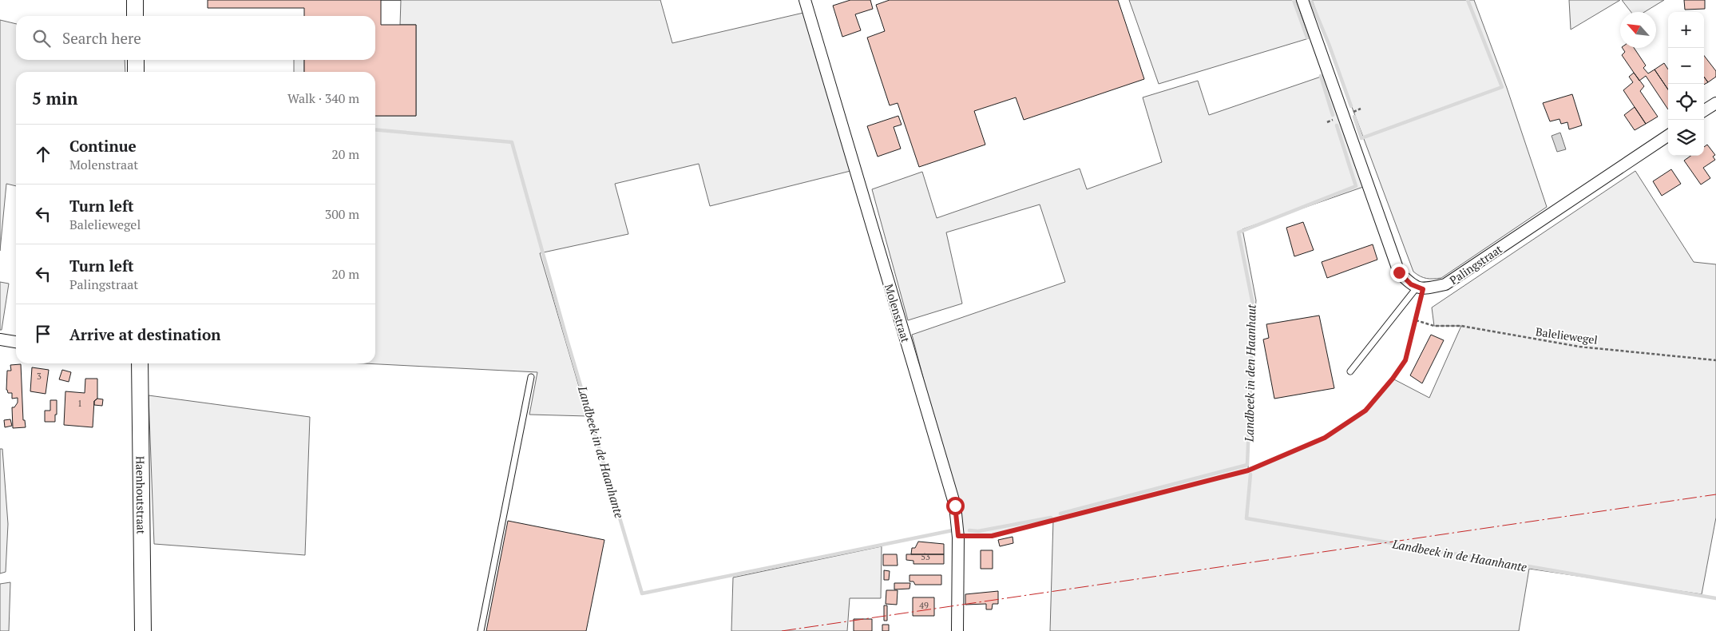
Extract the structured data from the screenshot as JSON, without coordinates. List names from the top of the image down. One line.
{"streets":{"street":["Palingstraat","Molenstraat","Haenhoutstraat"],"path":["Baleliewegel"]},"water":["Landbeek in den Haanhaut","Landbeek in de Haanhante"],"house_numbers":["3","1","53","49"],"north":"top left","page":{"map_buttons":["+","−"],"search":"Search here","heading":["5 min","Walk · 340 m"],"list":[["Continue","Molenstraat","20 m"],["Turn left","Baleliewegel","300 m"],["Turn left","Palingstraat","20 m"],"Arrive at destination"]}}
